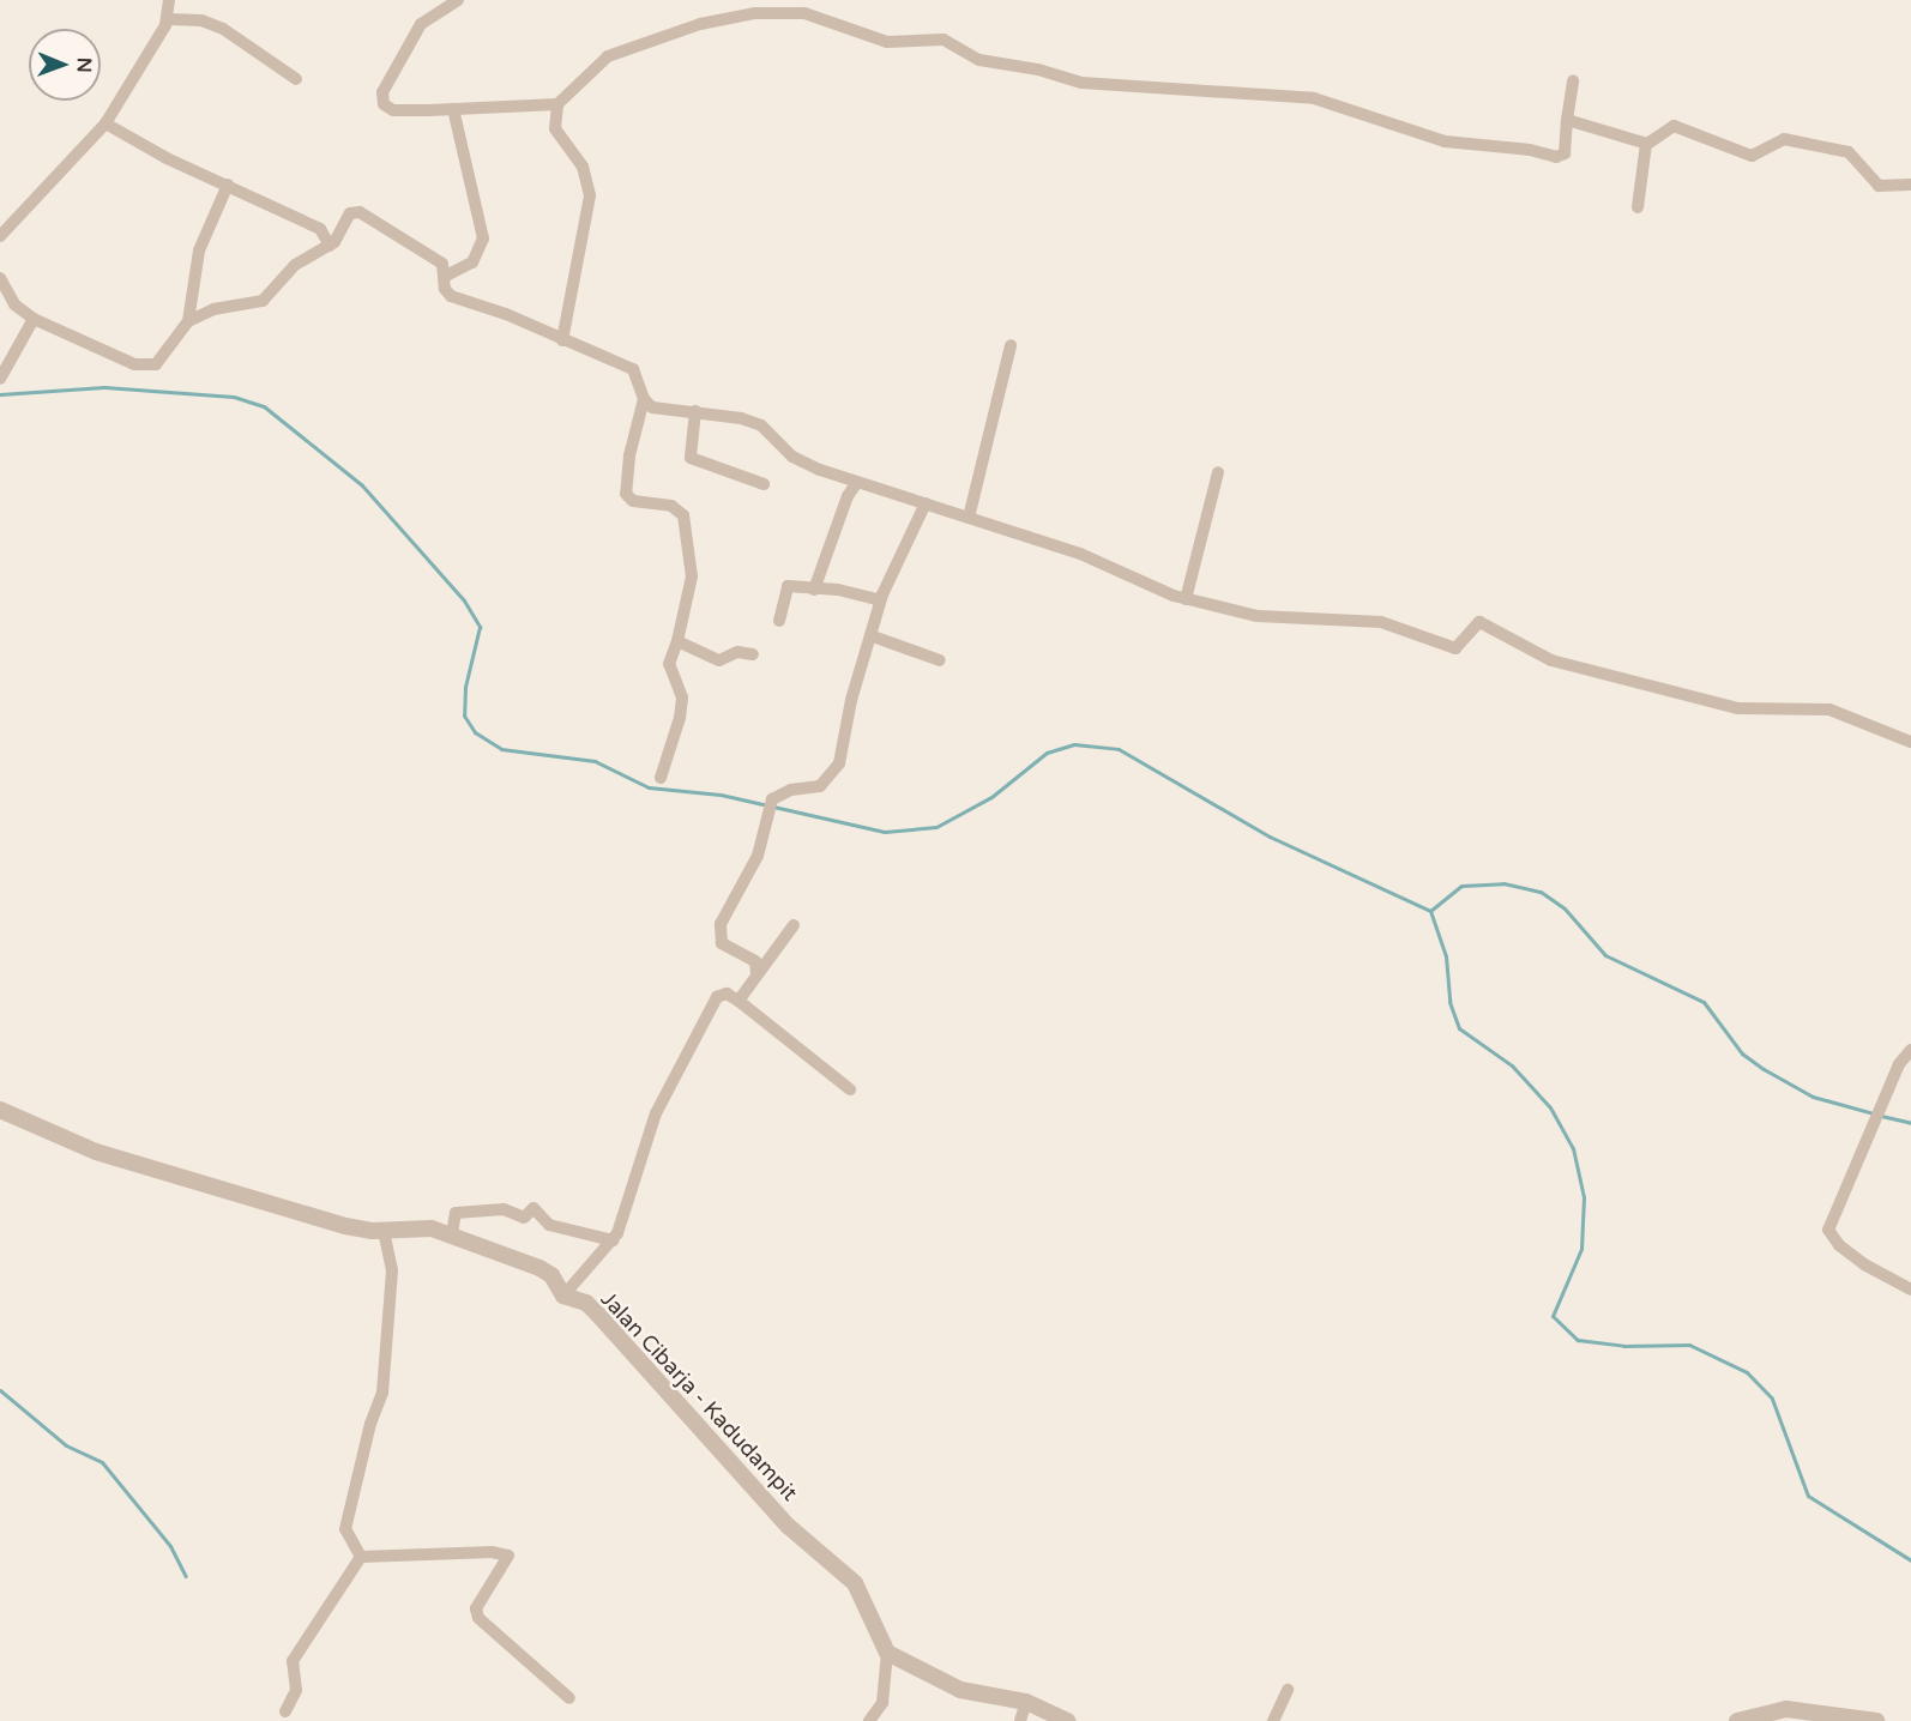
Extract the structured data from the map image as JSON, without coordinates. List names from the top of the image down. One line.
{"streets":{"street":["Jalan Cibarja - Kadudampit"]},"north":"right"}
